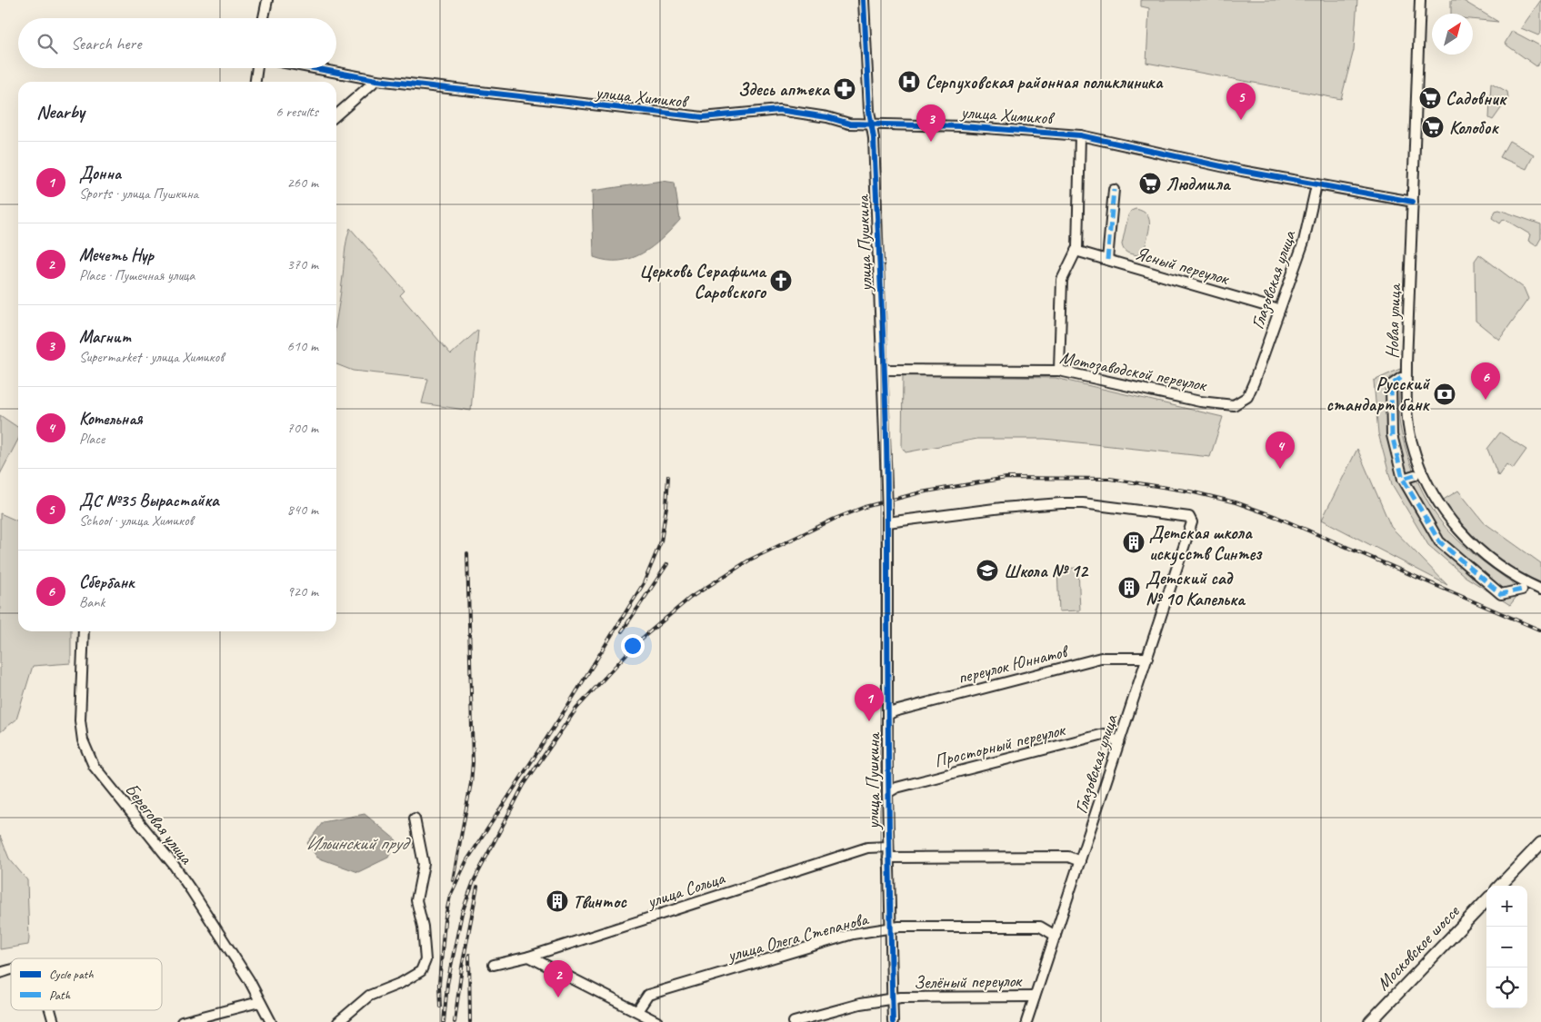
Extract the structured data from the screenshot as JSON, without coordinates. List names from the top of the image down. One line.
{"streets":{"main road":["Московское шоссе"],"street":["улица Химиков","улица Пушкина","Ясный переулок","Глазовская улица","Новая улица","Мотозаводской переулок","переулок Юннатов","Просторный переулок","Береговая улица","улица Сольца","улица Олега Степанова","Зелёный переулок"]},"crossings":[["улица Химиков","улица Пушкина"],["улица Химиков","Глазовская улица"],["улица Химиков","Новая улица"],["улица Пушкина","Глазовская улица"],["улица Пушкина","Мотозаводской переулок"],["улица Пушкина","переулок Юннатов"],["улица Пушкина","Просторный переулок"],["улица Пушкина","улица Сольца"],["улица Пушкина","улица Олега Степанова"],["улица Пушкина","Зелёный переулок"],["Ясный переулок","Глазовская улица"],["Глазовская улица","Мотозаводской переулок"],["Глазовская улица","переулок Юннатов"],["Глазовская улица","Просторный переулок"],["Глазовская улица","улица Олега Степанова"],["Глазовская улица","Зелёный переулок"]],"water":["Ильинский пруд"],"places":{"hospital":["Серпуховская районная поликлиника"],"pharmacy":["Здесь аптека"],"supermarket":["Садовник","Колобок","Людмила"],"church":["Церковь Серафима Саровского"],"bank":["Русский стандарт банк"],"building":["Детская школа искусств Синтез","Детский сад № 10 Капелька","Твинтос"],"school or university":["Школа № 12"]},"legend":["Cycle path","Path"],"north":"top right","page":{"search":"Search here","heading":["Nearby","6 results"],"pins":["5","3","6","4","1","2"],"list":[{"mark":"1","name":"Донна","note":"Sports · улица Пушкина","value":"260 m"},{"mark":"2","name":"Мечеть Нур","note":"Place · Пушечная улица","value":"370 m"},{"mark":"3","name":"Магнит","note":"Supermarket · улица Химиков","value":"610 m"},{"mark":"4","name":"Котельная","note":"Place","value":"700 m"},{"mark":"5","name":"ДС №35 Вырастайка","note":"School · улица Химиков","value":"840 m"},{"mark":"6","name":"Сбербанк","note":"Bank","value":"920 m"}],"map_buttons":["+","−"]}}
